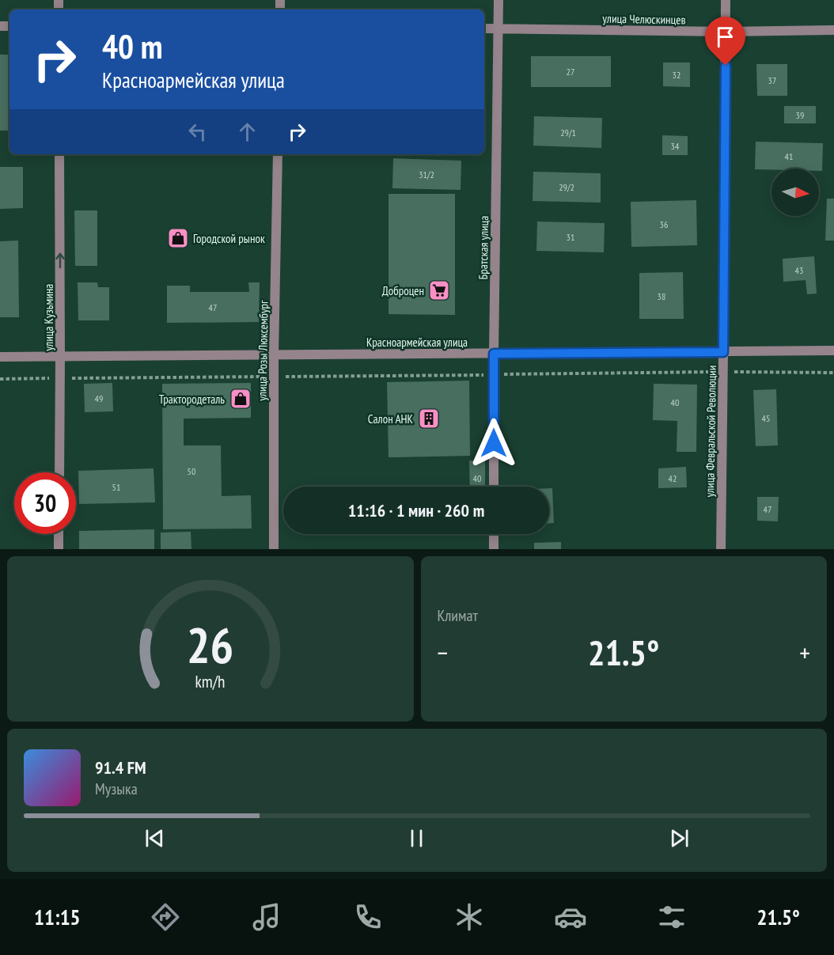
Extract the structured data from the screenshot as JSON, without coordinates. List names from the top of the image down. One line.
{"streets":{"street":["улица Челюскинцев","Братская улица","улица Кузьмина","Красноармейская улица","улица Розы Люксембург","улица Февральской Революции"]},"crossings":[["улица Челюскинцев","Братская улица"],["улица Челюскинцев","улица Февральской Революции"],["Братская улица","Красноармейская улица"],["улица Кузьмина","Красноармейская улица"],["Красноармейская улица","улица Розы Люксембург"],["Красноармейская улица","улица Февральской Революции"]],"one_way":["улица Кузьмина"],"places":{"shop":["Городской рынок","Трактородеталь"],"supermarket":["Доброцен"],"building":["Салон АНК"]},"house_numbers":["27","32","37","39","29/1","34","41","31/2","29/2","36","31","43","38","47","49","40","45","50","40","42","51","47"],"north":"right","page":{"turn":["40 m","Красноармейская улица"],"limit":"30","trip":"11:16 · 1 мин · 260 m","tile":"Климат","heat":["−","21.5°","+"],"song":["91.4 FM","Музыка"],"tabs":["11:15","21.5°"],"gauge":["26","km/h"]}}
